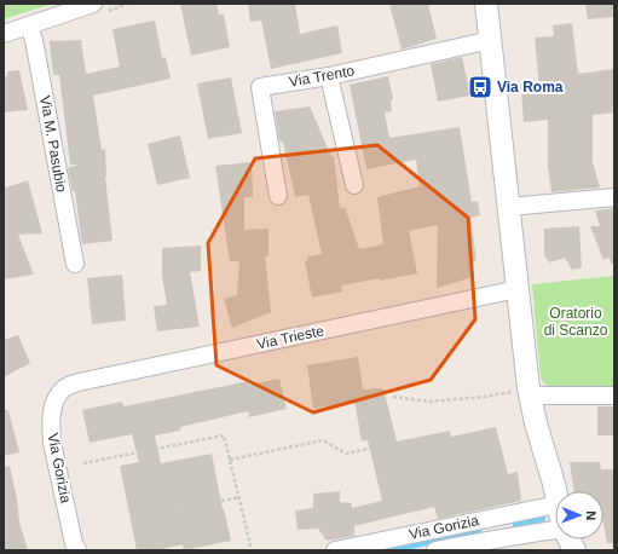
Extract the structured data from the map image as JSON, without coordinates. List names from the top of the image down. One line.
{"streets":{"street":["Via Trento","Via M. Pasubio","Via Trieste","Via Gorizia"]},"crossings":[["Via Trieste","Via Gorizia"]],"parks":["Oratorio di Scanzo"],"places":{"bus stop":["Via Roma"]},"north":"right"}
